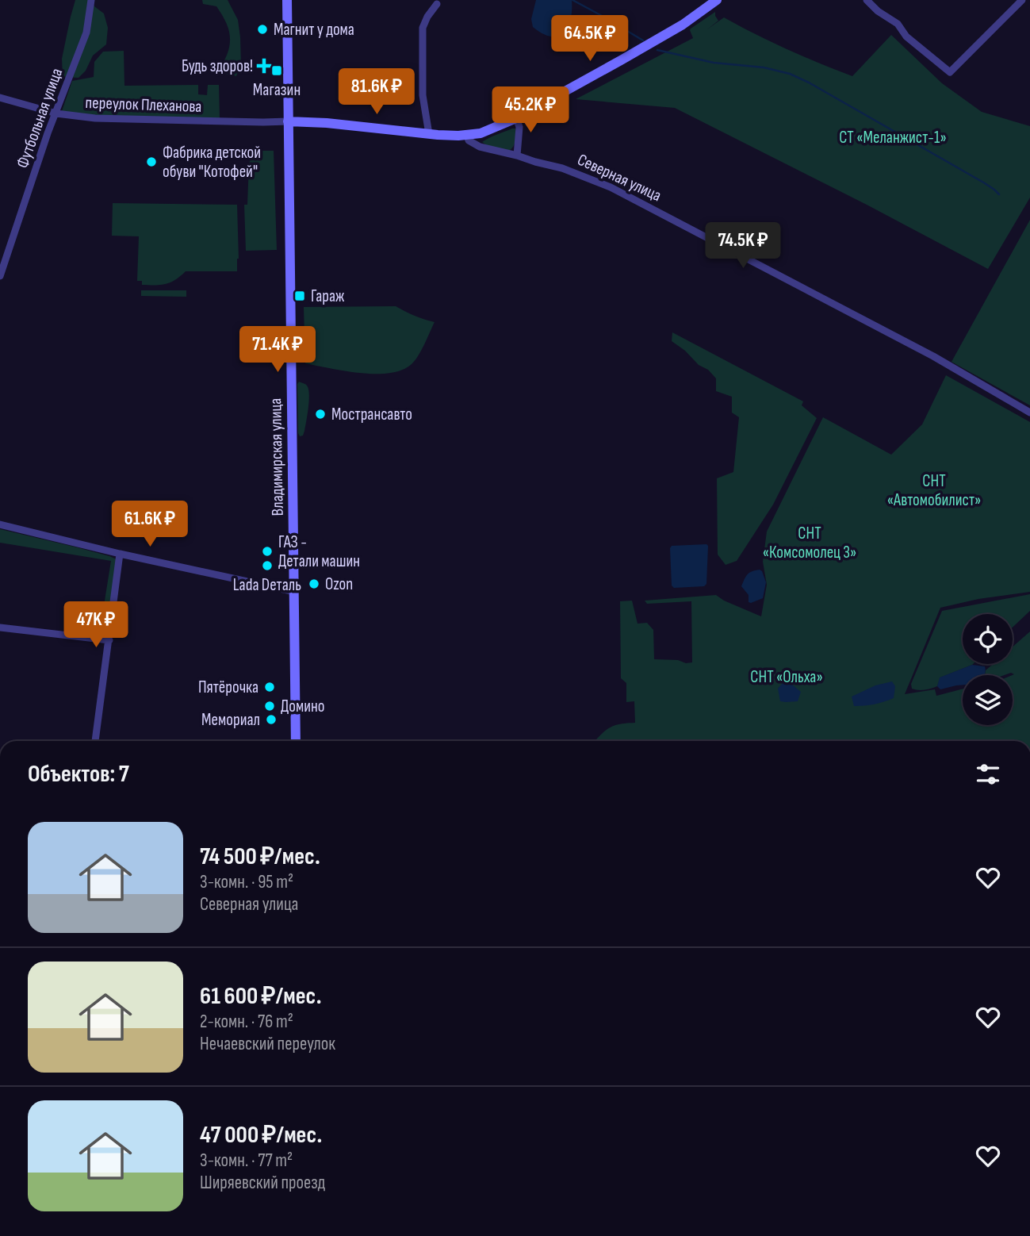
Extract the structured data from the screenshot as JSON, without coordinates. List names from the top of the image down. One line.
{"streets":{"street":["переулок Плеханова","Футбольная улица","Северная улица","Владимирская улица"]},"crossings":[["переулок Плеханова","Футбольная улица"],["переулок Плеханова","Владимирская улица"]],"parks":["СТ «Меланжист-1»","СНТ «Автомобилист»","СНТ «Комсомолец 3»","СНТ «Ольха»"],"places":{"other":["Магнит у дома","Фабрика детской обуви \"Котофей\"","Мострансавто","ГАЗ - Детали машин","Lada Dеталь","Ozon","Пятёрочка","Домино","Мемориал"],"health":["Будь здоров!"],"transit":["Магазин","Гараж"]},"page":{"price":["64.5K ₽","81.6K ₽","45.2K ₽","74.5K ₽","71.4K ₽","61.6K ₽","47K ₽"],"heading":"Объектов: 7","list":[{"name":"74 500 ₽/мес.","note":"3-комн. · 95 m² · Северная улица"},{"name":"61 600 ₽/мес.","note":"2-комн. · 76 m² · Нечаевский переулок"},{"name":"47 000 ₽/мес.","note":"3-комн. · 77 m² · Ширяевский проезд"}]}}
